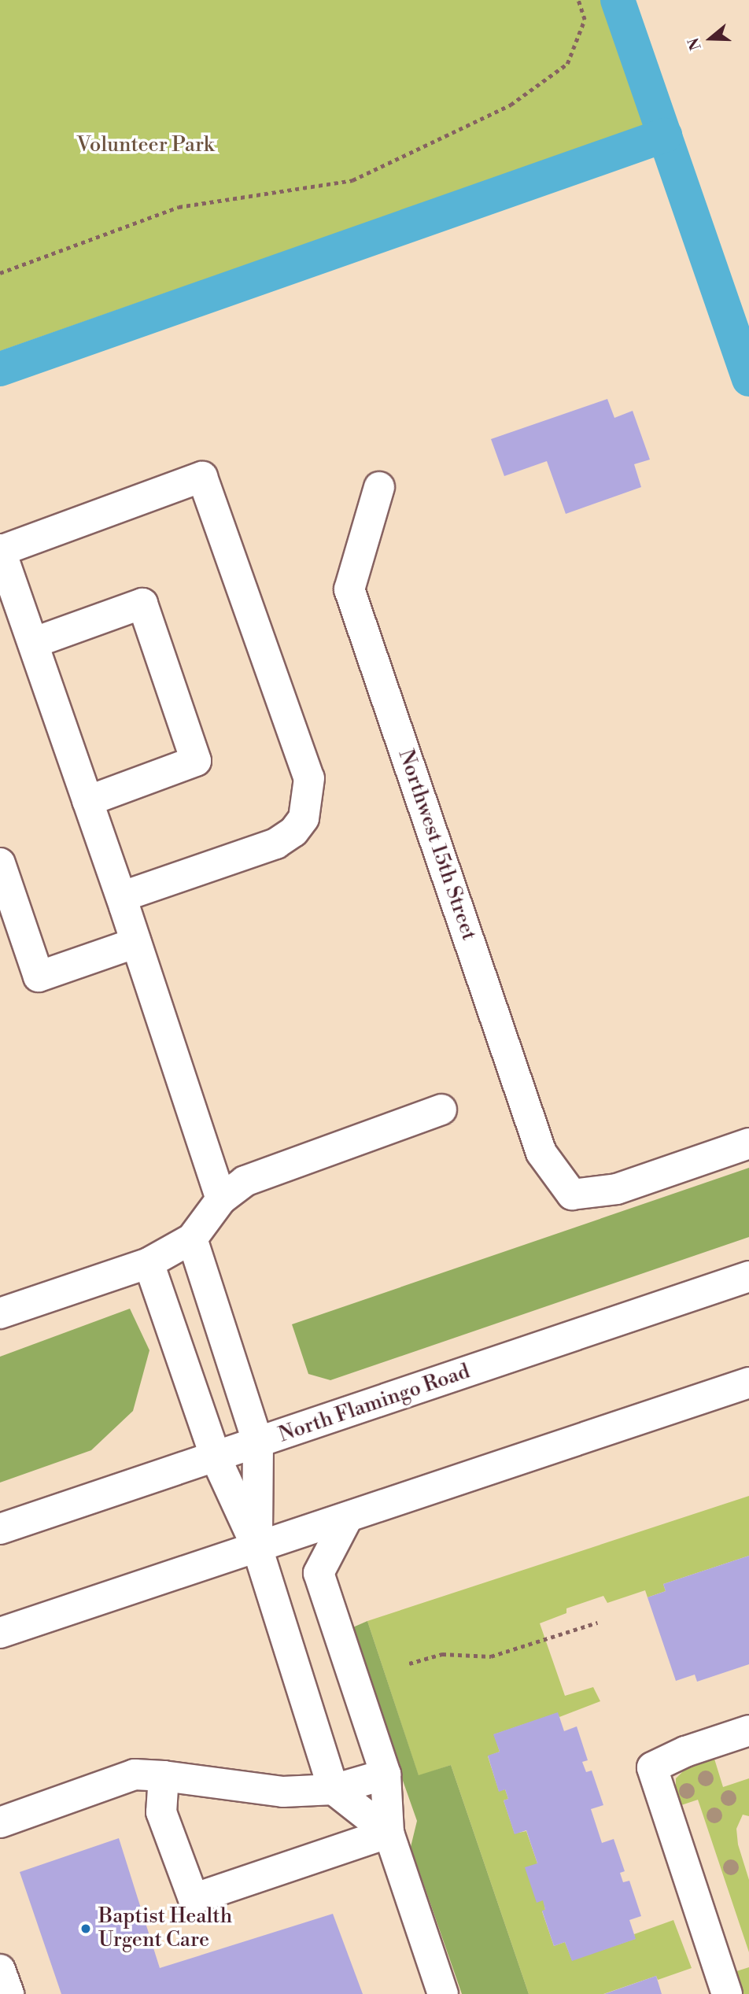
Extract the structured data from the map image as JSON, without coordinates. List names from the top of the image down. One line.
{"streets":{"main road":["Northwest 15th Street","North Flamingo Road"]},"parks":["Volunteer Park"],"places":["Baptist Health Urgent Care"],"north":"left"}
